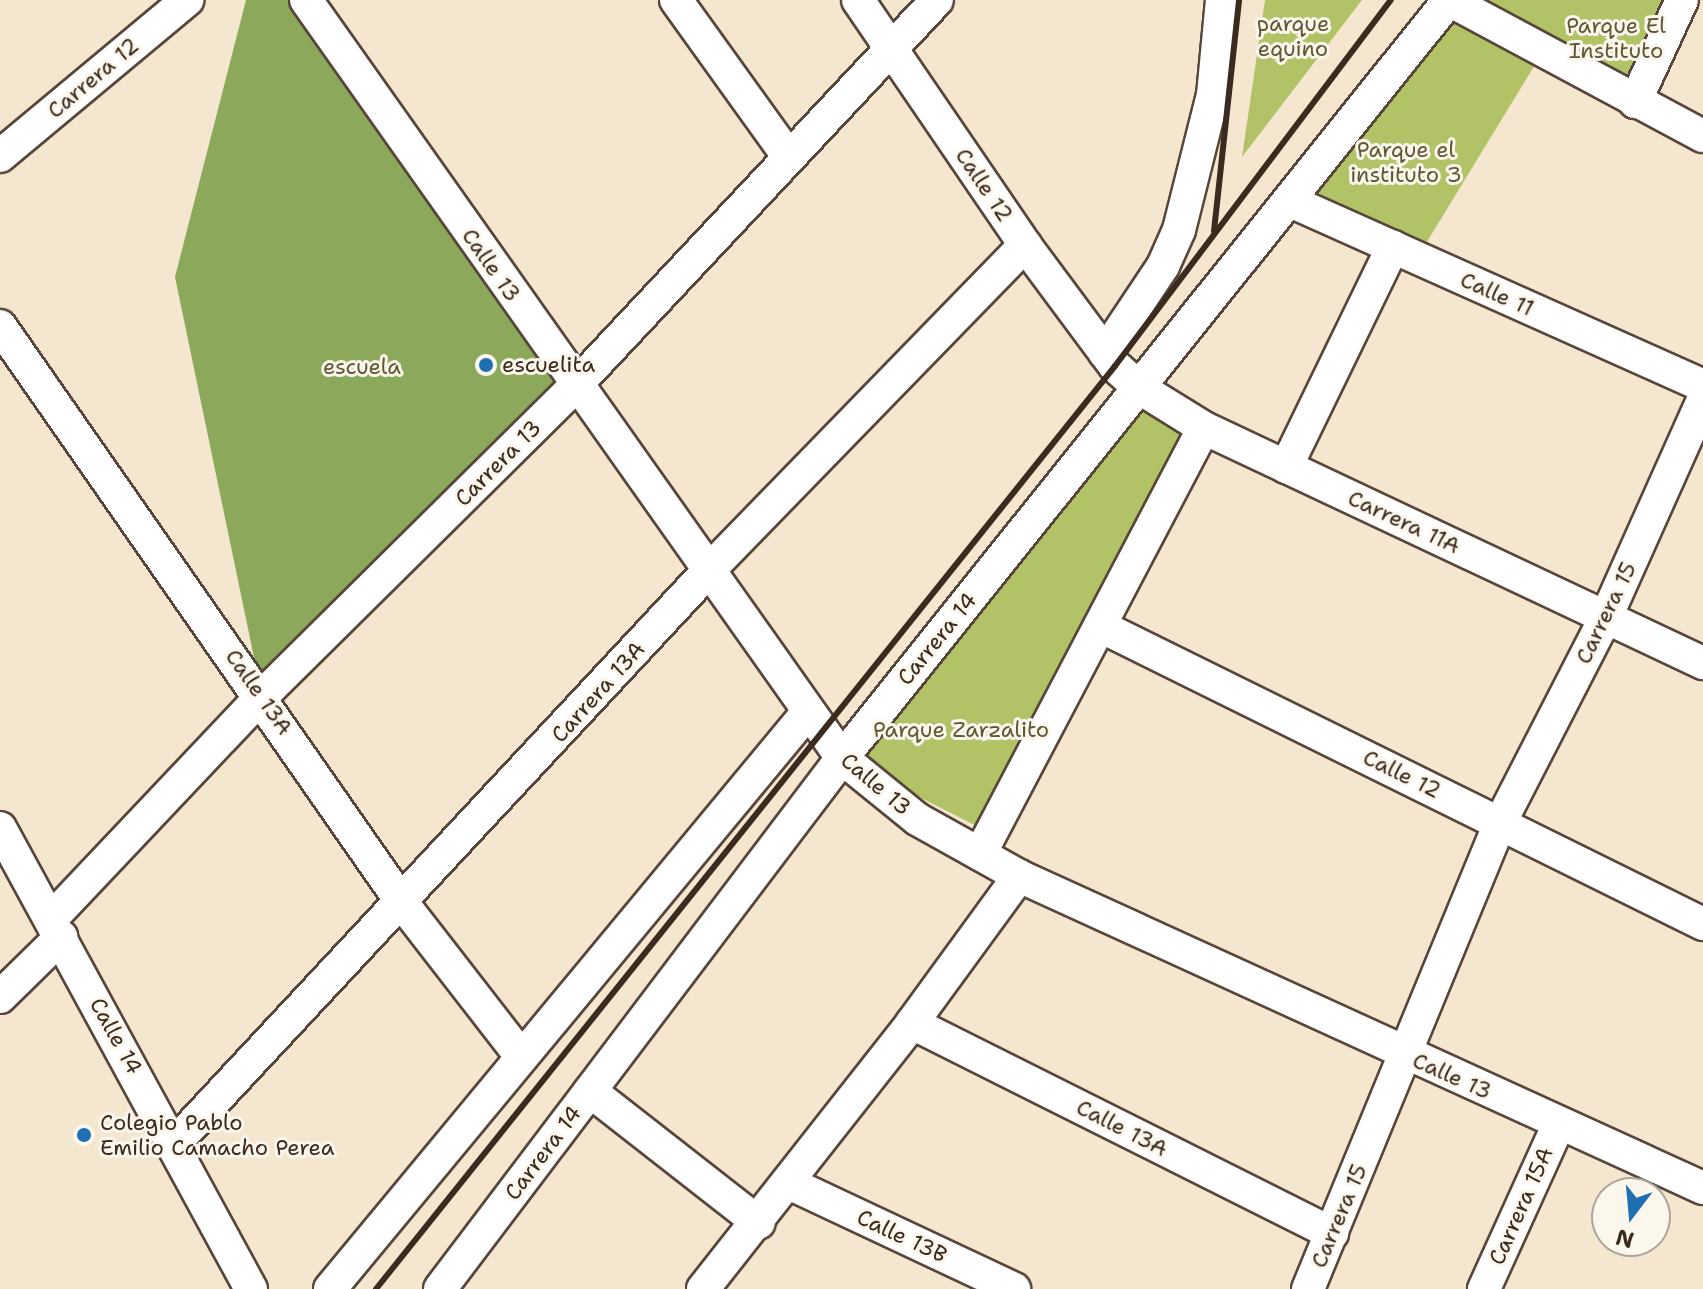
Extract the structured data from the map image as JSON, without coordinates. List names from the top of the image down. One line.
{"streets":{"street":["Carrera 12","Calle 12","Calle 13","Calle 11","Carrera 13","Carrera 11A","Carrera 15","Carrera 14","Calle 13A","Carrera 13A","Calle 14","Carrera 15A","Calle 13B"]},"crossings":[["Calle 12","Carrera 13"],["Calle 12","Carrera 11A"],["Calle 12","Carrera 15"],["Calle 12","Carrera 13A"],["Calle 13","Carrera 13"],["Calle 13","Carrera 15"],["Calle 13","Carrera 14"],["Calle 13","Carrera 13A"],["Calle 13","Carrera 15A"],["Calle 11","Carrera 14"],["Carrera 13","Calle 13A"],["Carrera 13","Calle 14"],["Carrera 11A","Carrera 15"],["Carrera 11A","Carrera 14"],["Carrera 15","Calle 13A"],["Calle 13A","Carrera 13A"],["Carrera 13A","Calle 14"]],"parks":["parque equino","Parque El Instituto","Parque el instituto 3","escuela","Parque Zarzalito"],"places":["escuelita","Colegio Pablo Emilio Camacho Perea"],"north":"bottom"}
